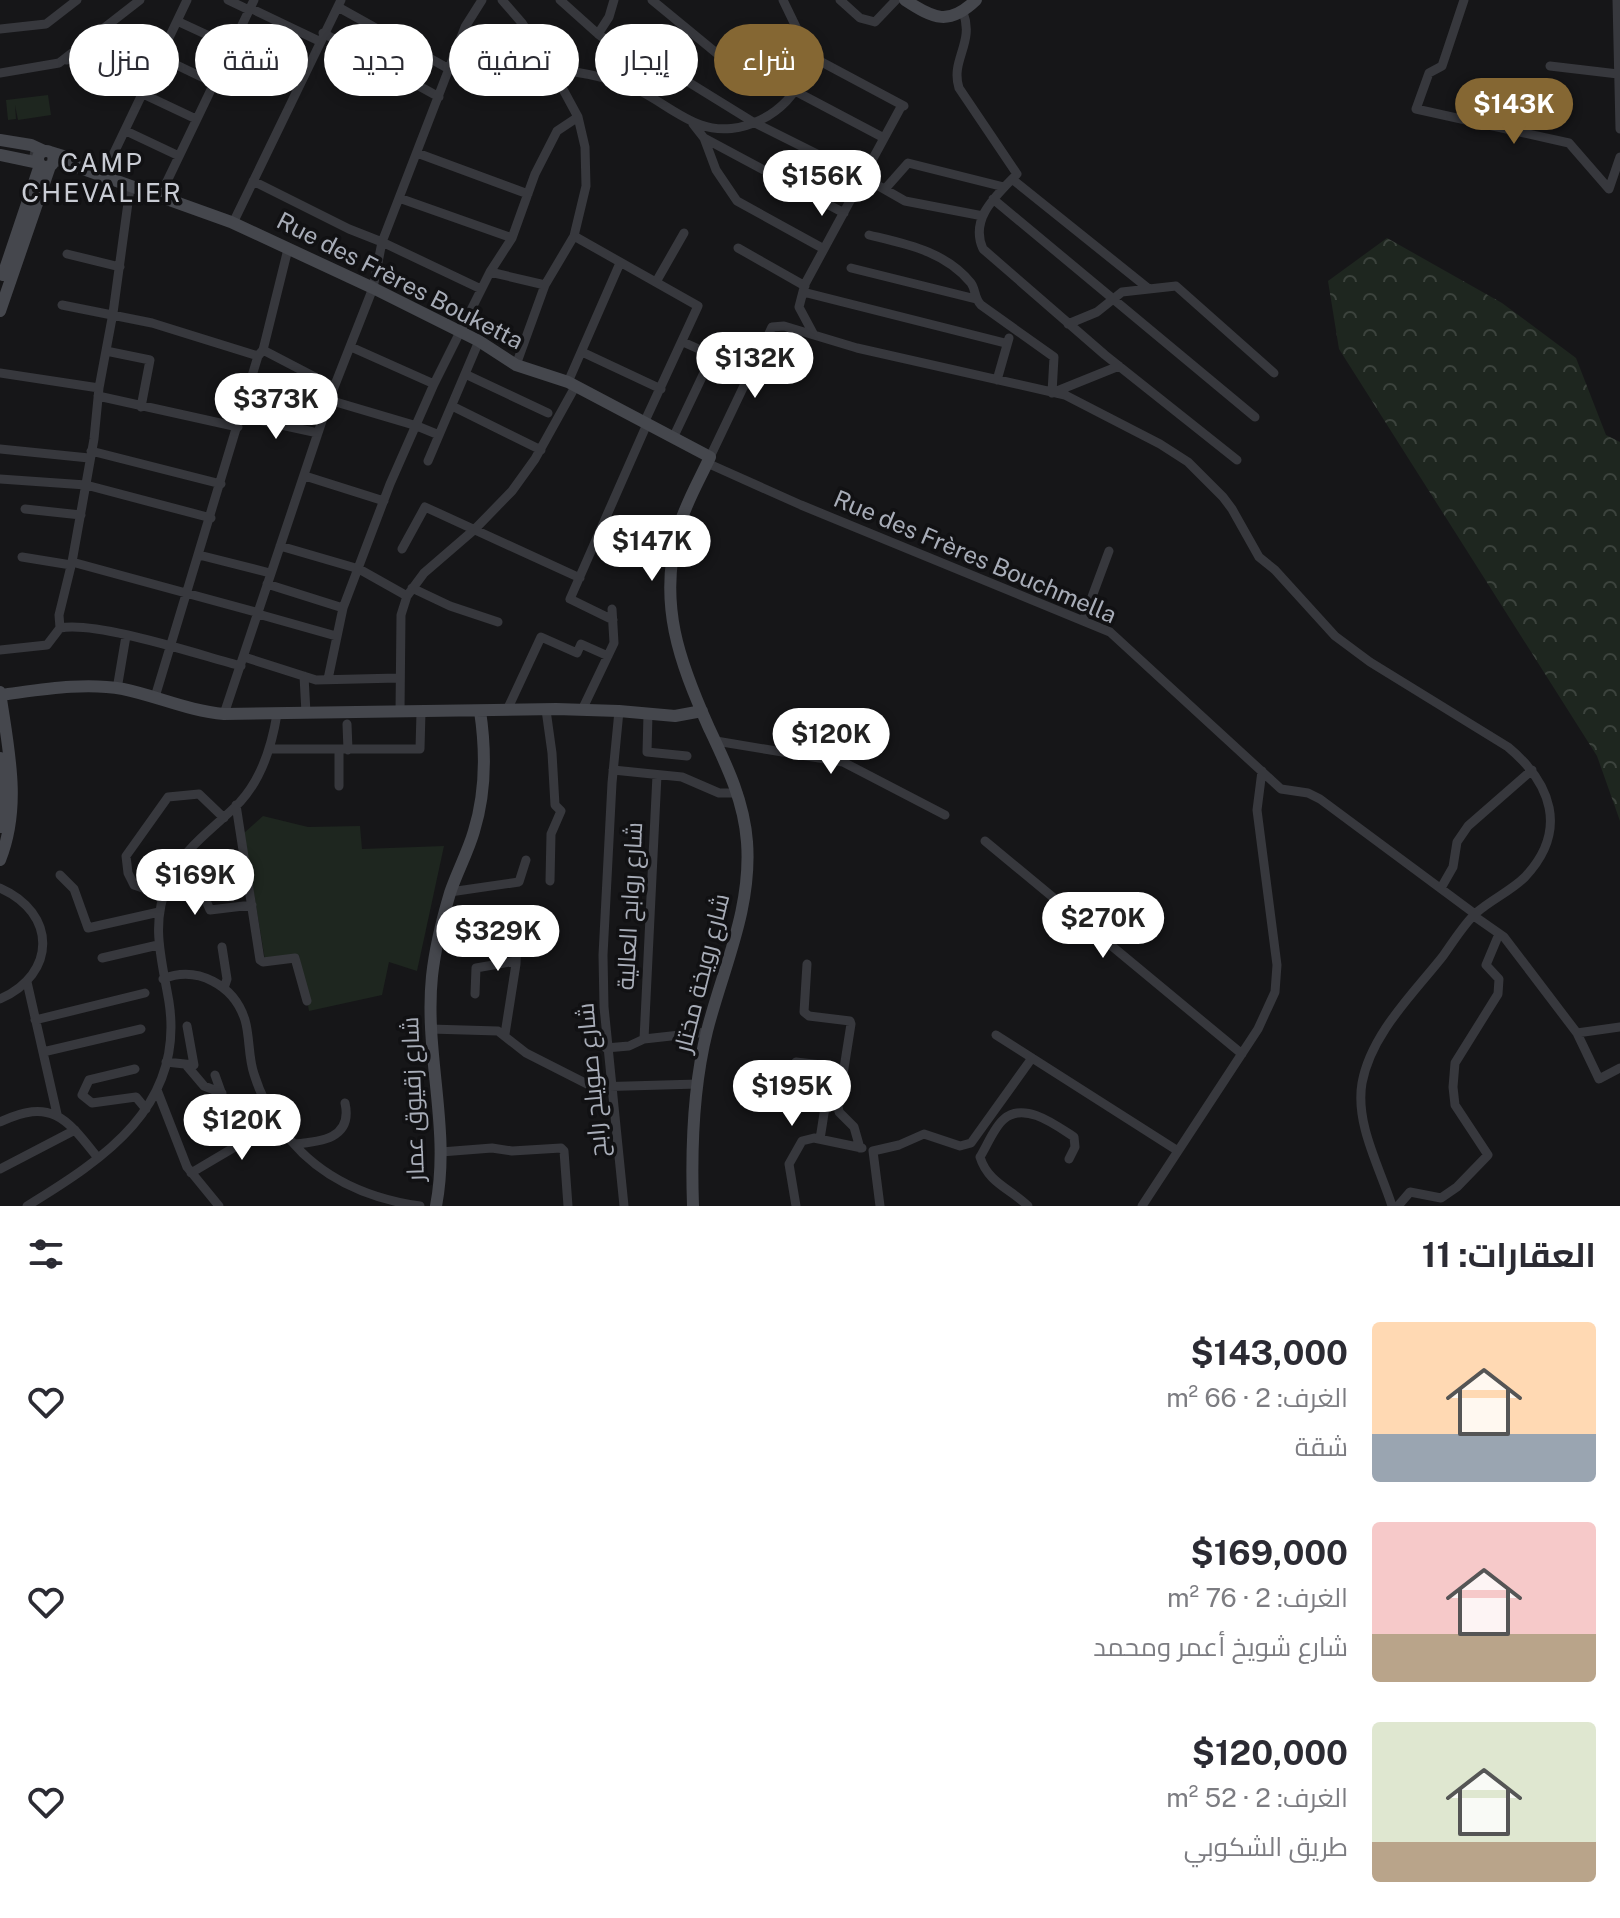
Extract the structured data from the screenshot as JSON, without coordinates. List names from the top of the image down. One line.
{"streets":{"main road":["Rue des Frères Bouketta","شارع رويخة مختار","شارع زقيوق عمار"],"street":["Rue des Frères Bouchmella","شارع روابح العالية","شارع صويلح رابح"]},"crossings":[["Rue des Frères Bouketta","Rue des Frères Bouchmella"],["Rue des Frères Bouketta","شارع رويخة مختار"],["Rue des Frères Bouchmella","شارع رويخة مختار"]],"districts":["CAMP CHEVALIER"],"page":{"chip":["شراء","إيجار","تصفية","جديد","شقة","منزل"],"price":["$143K","$156K","$132K","$373K","$147K","$120K","$169K","$270K","$329K","$195K","$120K"],"heading":"العقارات: 11","list":[{"name":"$143,000","note":"الغرف: 2 · 66 m² · شقة"},{"name":"$169,000","note":"الغرف: 2 · 76 m² · شارع شويخ أعمر ومحمد"},{"name":"$120,000","note":"الغرف: 2 · 52 m² · طريق الشكوبي"}]}}
